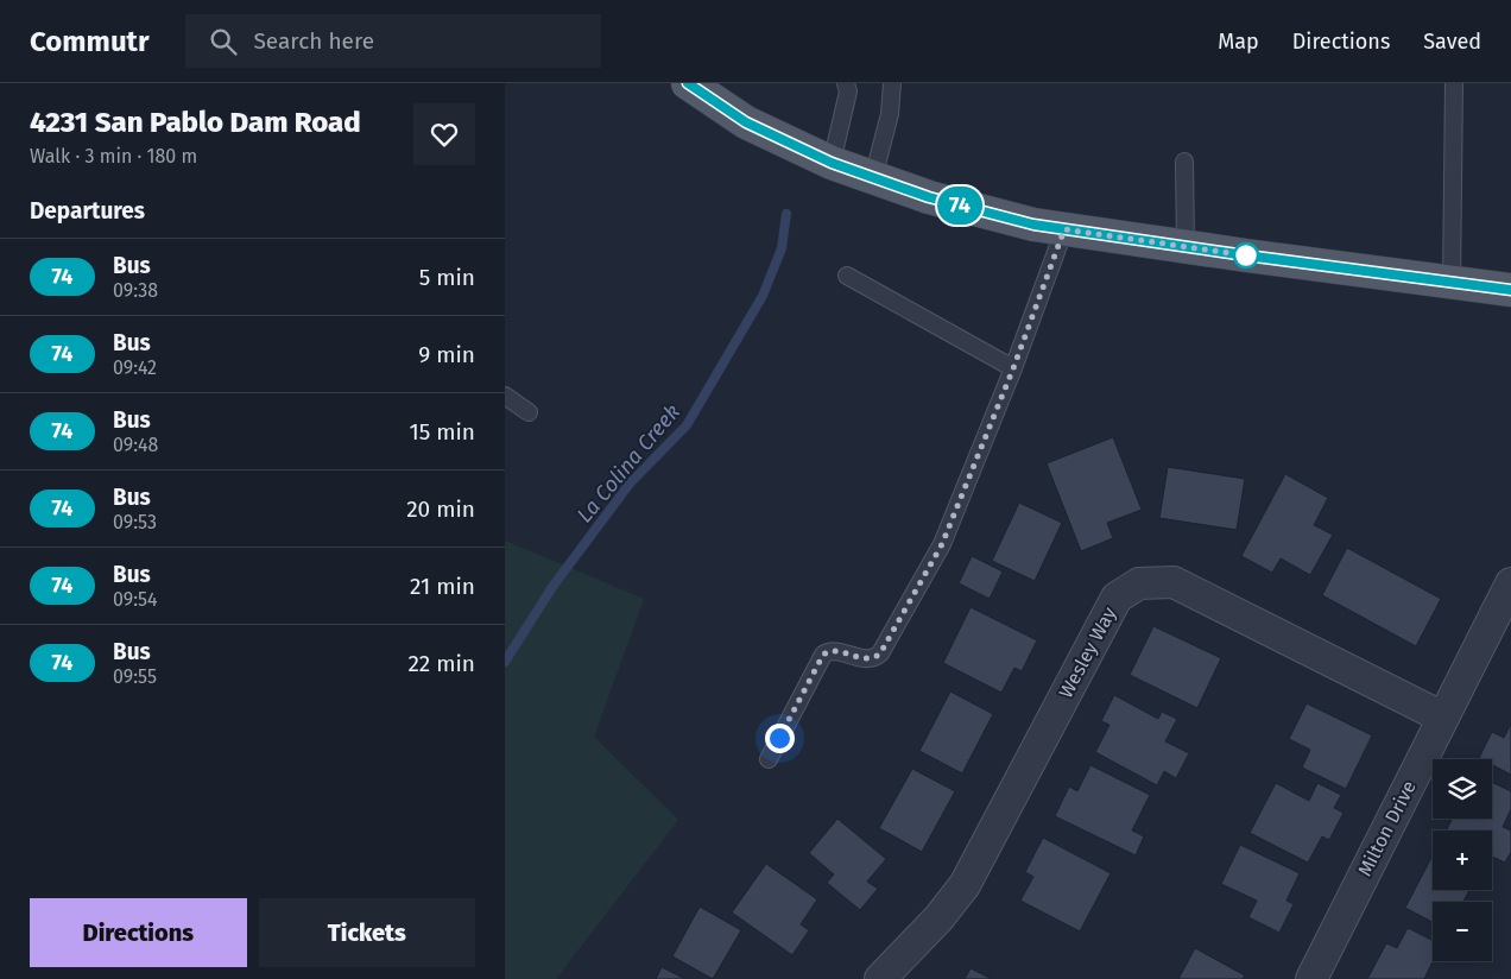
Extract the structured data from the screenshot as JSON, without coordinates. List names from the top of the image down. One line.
{"streets":{"street":["Wesley Way","Milton Drive"]},"crossings":[["Wesley Way","Milton Drive"]],"water":["La Colina Creek"],"lines":["bus line 74"],"page":{"header":"Commutr","search":"Search here","nav":["Map","Directions","Saved"],"heading":[["4231 San Pablo Dam Road","Walk · 3 min · 180 m"],"Departures"],"on_map":"74","list":[{"mark":"74","name":"Bus","note":"09:38","value":"5 min"},{"mark":"74","name":"Bus","note":"09:42","value":"9 min"},{"mark":"74","name":"Bus","note":"09:48","value":"15 min"},{"mark":"74","name":"Bus","note":"09:53","value":"20 min"},{"mark":"74","name":"Bus","note":"09:54","value":"21 min"},{"mark":"74","name":"Bus","note":"09:55","value":"22 min"}],"map_buttons":["+","−"],"buttons":["Directions","Tickets"]}}
